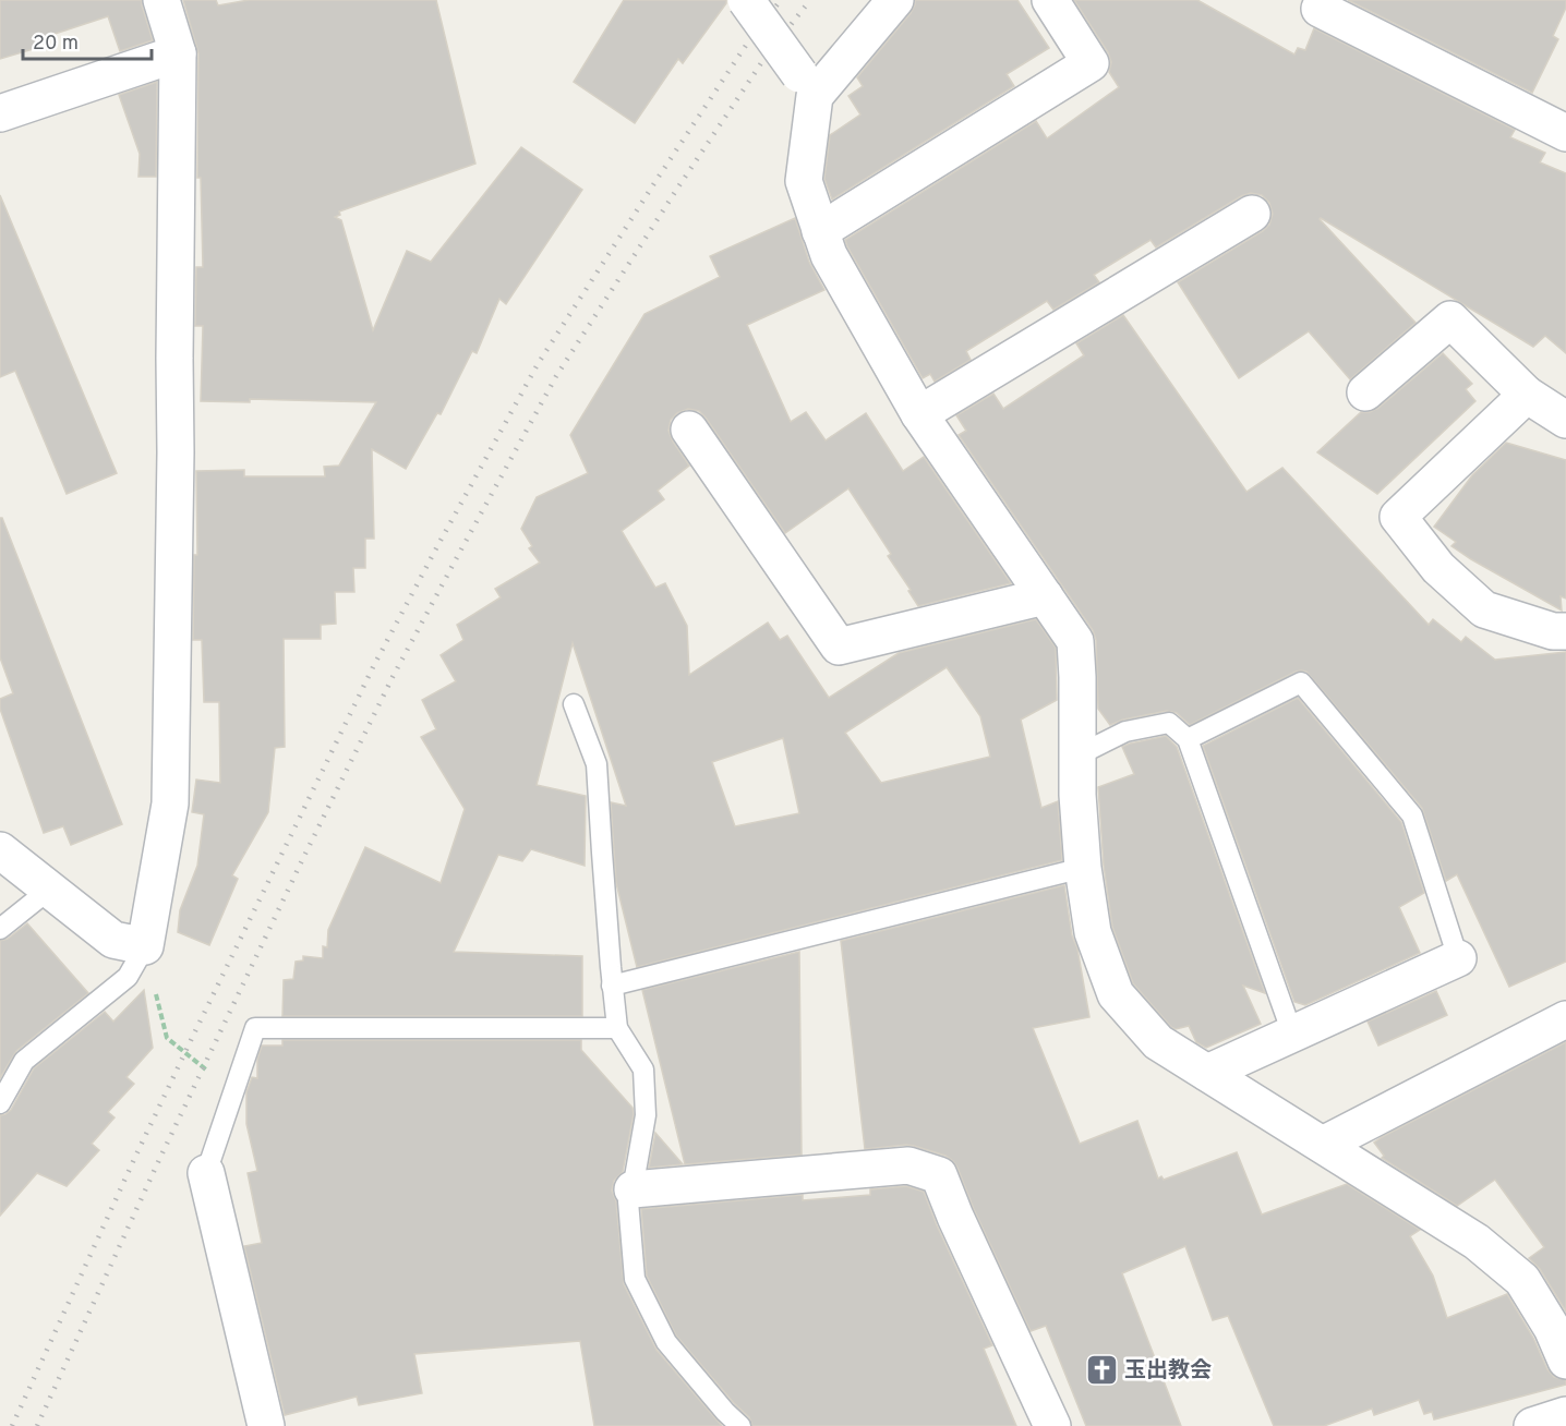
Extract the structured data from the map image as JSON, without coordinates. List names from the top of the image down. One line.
{"places":{"church":["玉出教会"]},"scale_bar":"20 m"}
